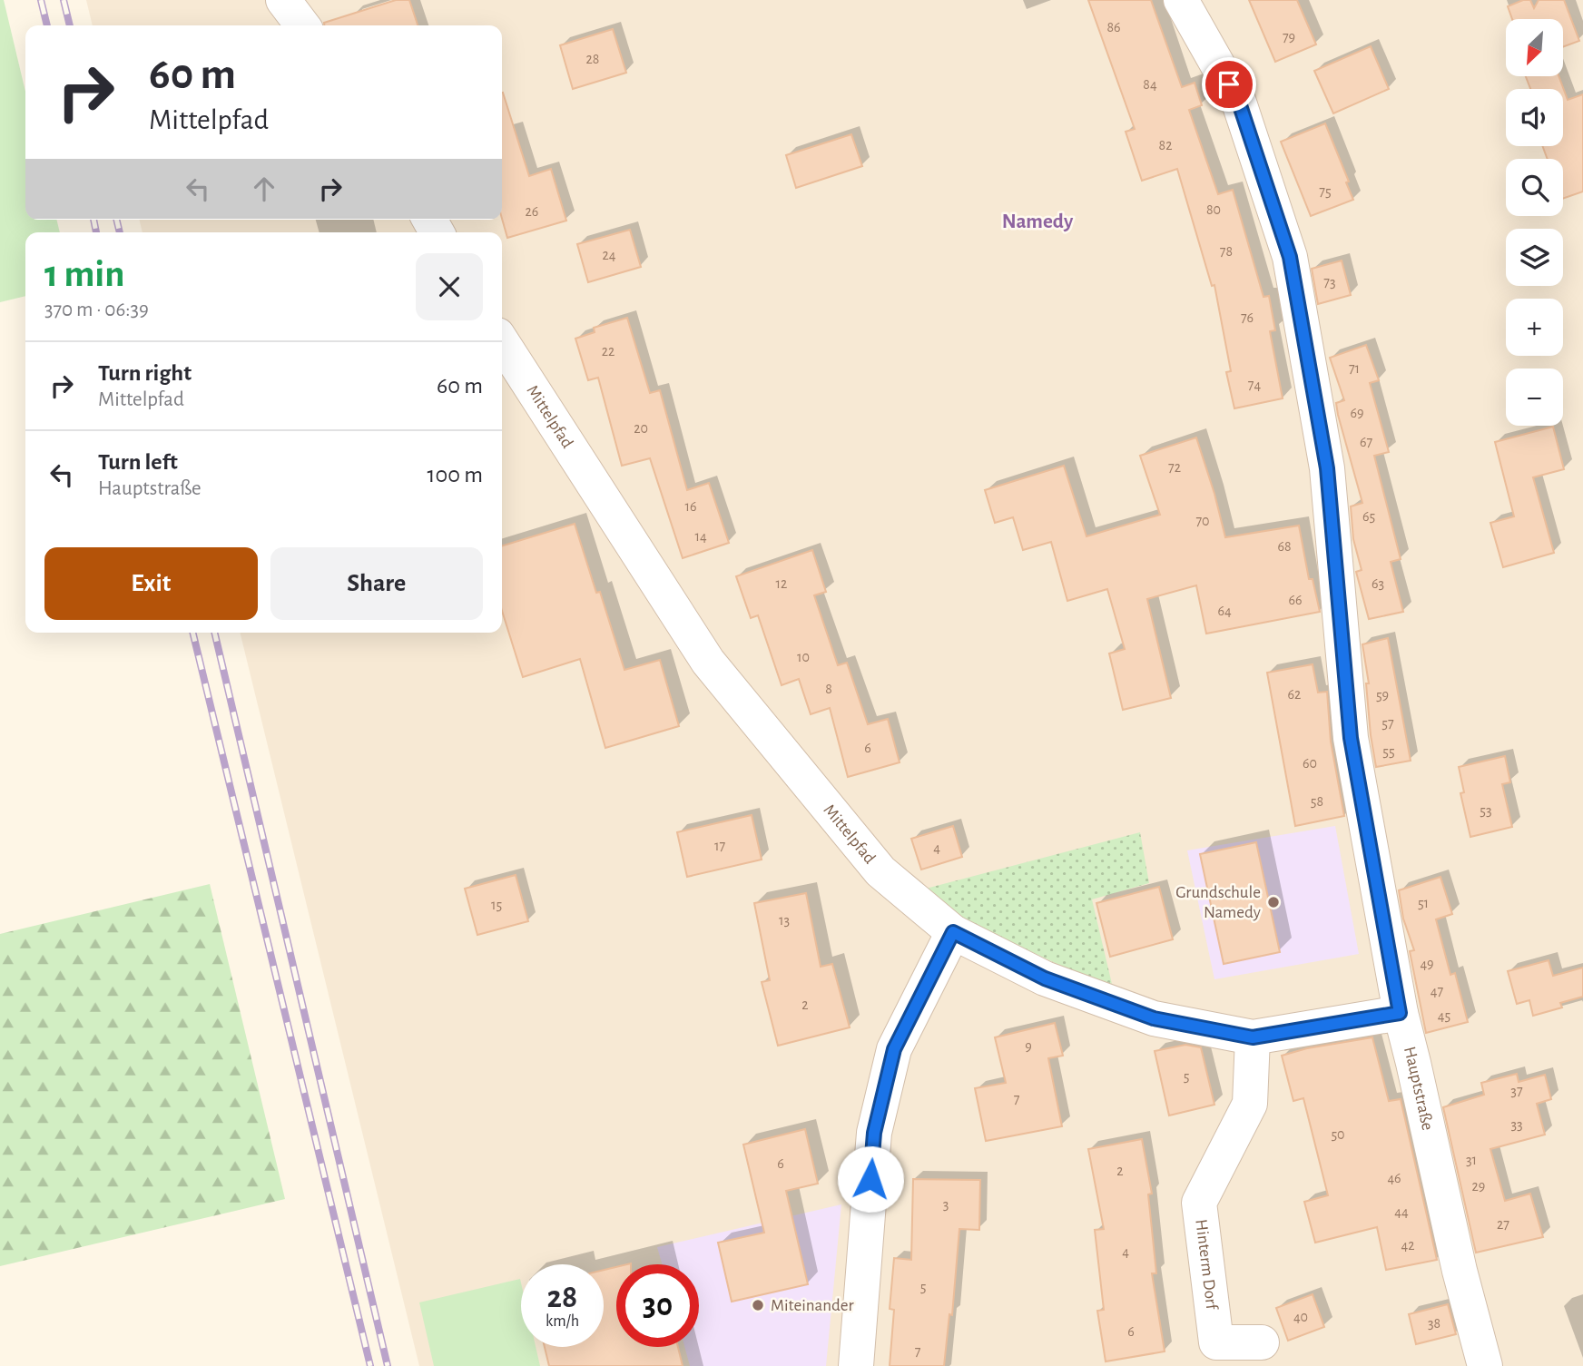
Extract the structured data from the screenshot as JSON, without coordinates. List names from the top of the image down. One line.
{"streets":{"street":["Mittelpfad","Hauptstraße","Hinterm Dorf"]},"crossings":[["Mittelpfad","Hauptstraße"],["Mittelpfad","Hinterm Dorf"]],"districts":["Namedy"],"places":["Grundschule Namedy","Miteinander"],"house_numbers":["86","79","28","84","82","75","80","26","78","24","73","76","22","71","74","69","20","67","72","16","65","70","14","68","12","63","66","64","10","8","62","59","57","6","55","60","58","53","17","4","51","15","13","49","47","2","45","9","5","37","7","33","50","31","6","2","46","29","3","44","27","42","4","5","40","38","6","7"],"north":"bottom left","page":{"map_buttons":["+","−"],"turn":["60 m","Mittelpfad"],"heading":["1 min","370 m · 06:39"],"list":[{"name":"Turn right","note":"Mittelpfad","value":"60 m"},{"name":"Turn left","note":"Hauptstraße","value":"100 m"}],"buttons":["Exit","Share"],"speed":"28 km/h","limit":"30"}}
